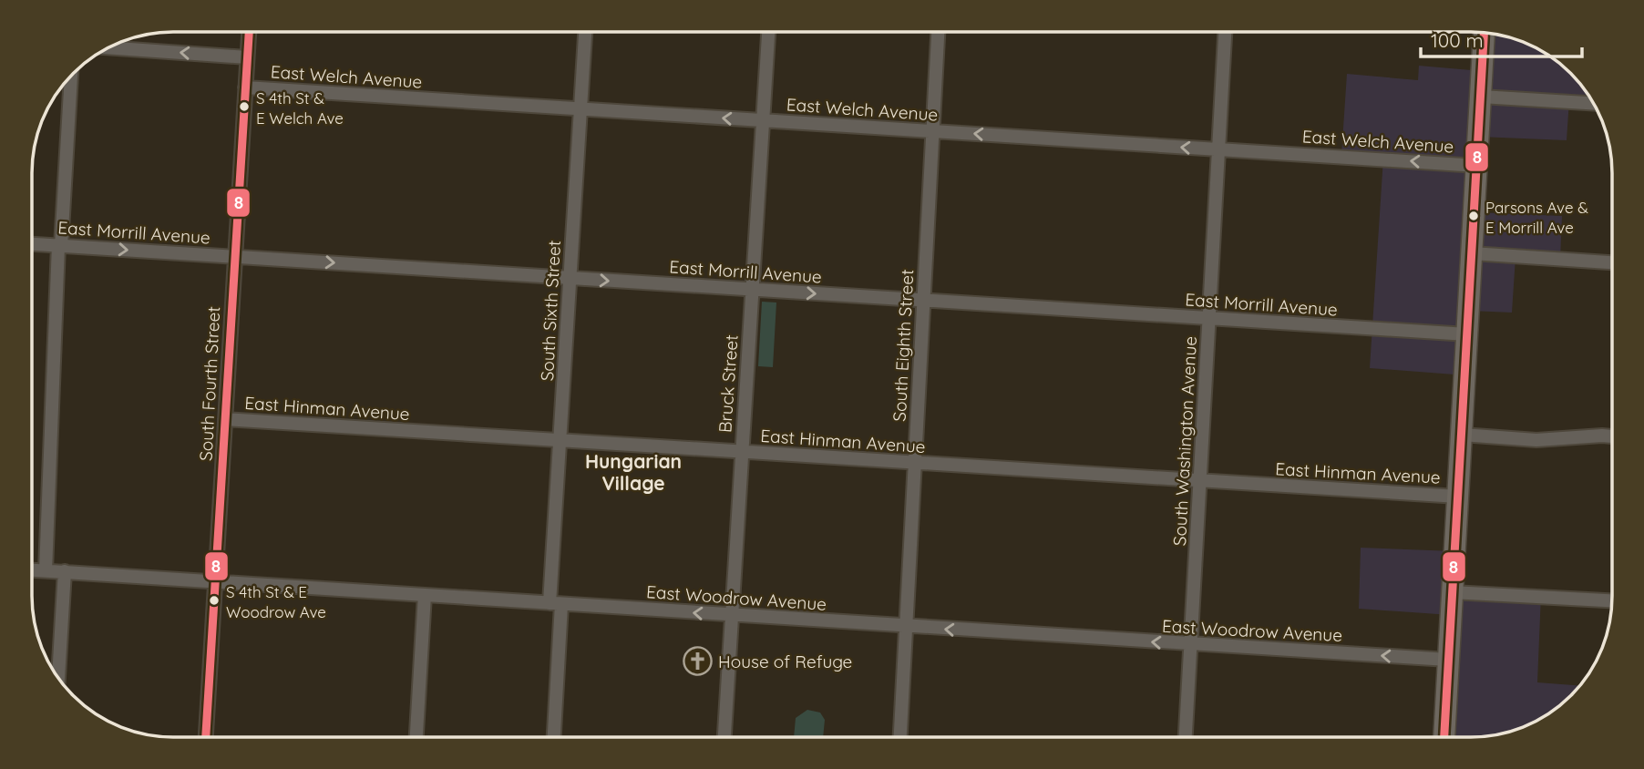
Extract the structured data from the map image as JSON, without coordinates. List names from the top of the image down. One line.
{"streets":{"street":["East Welch Avenue","East Morrill Avenue","South Sixth Street","South Eighth Street","South Fourth Street","Bruck Street","East Hinman Avenue","South Washington Avenue","East Woodrow Avenue"]},"crossings":[["East Welch Avenue","South Sixth Street"],["East Welch Avenue","South Eighth Street"],["East Welch Avenue","South Fourth Street"],["East Welch Avenue","Bruck Street"],["East Welch Avenue","South Washington Avenue"],["East Morrill Avenue","South Sixth Street"],["East Morrill Avenue","South Eighth Street"],["East Morrill Avenue","South Fourth Street"],["East Morrill Avenue","Bruck Street"],["East Morrill Avenue","South Washington Avenue"],["South Sixth Street","East Hinman Avenue"],["South Sixth Street","East Woodrow Avenue"],["South Eighth Street","East Hinman Avenue"],["South Eighth Street","East Woodrow Avenue"],["South Fourth Street","East Hinman Avenue"],["South Fourth Street","East Woodrow Avenue"],["Bruck Street","East Hinman Avenue"],["Bruck Street","East Woodrow Avenue"],["East Hinman Avenue","South Washington Avenue"],["South Washington Avenue","East Woodrow Avenue"]],"one_way":["East Welch Avenue","East Morrill Avenue","East Woodrow Avenue"],"districts":["Hungarian Village"],"places":{"other":["S 4th St & E Welch Ave","Parsons Ave & E Morrill Ave","S 4th St & E Woodrow Ave"],"church":["House of Refuge"]},"lines":["transit line 8"],"scale_bar":"100 m"}
